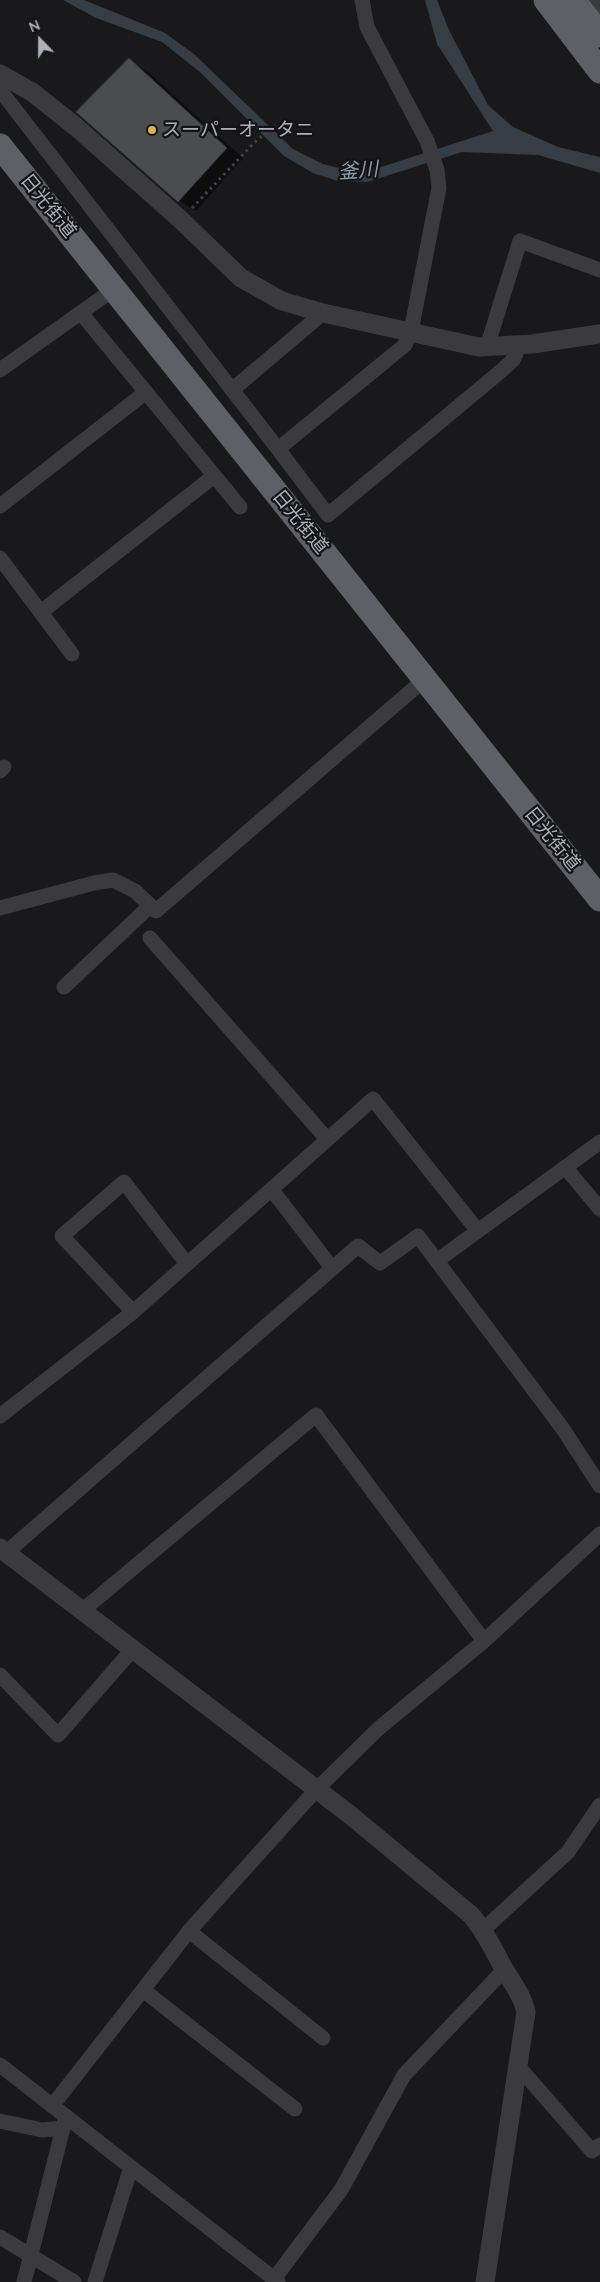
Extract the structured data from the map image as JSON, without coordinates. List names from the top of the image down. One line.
{"streets":{"highway":["日光街道"]},"water":["釜川"],"places":["スーパーオータニ"],"north":"top"}
